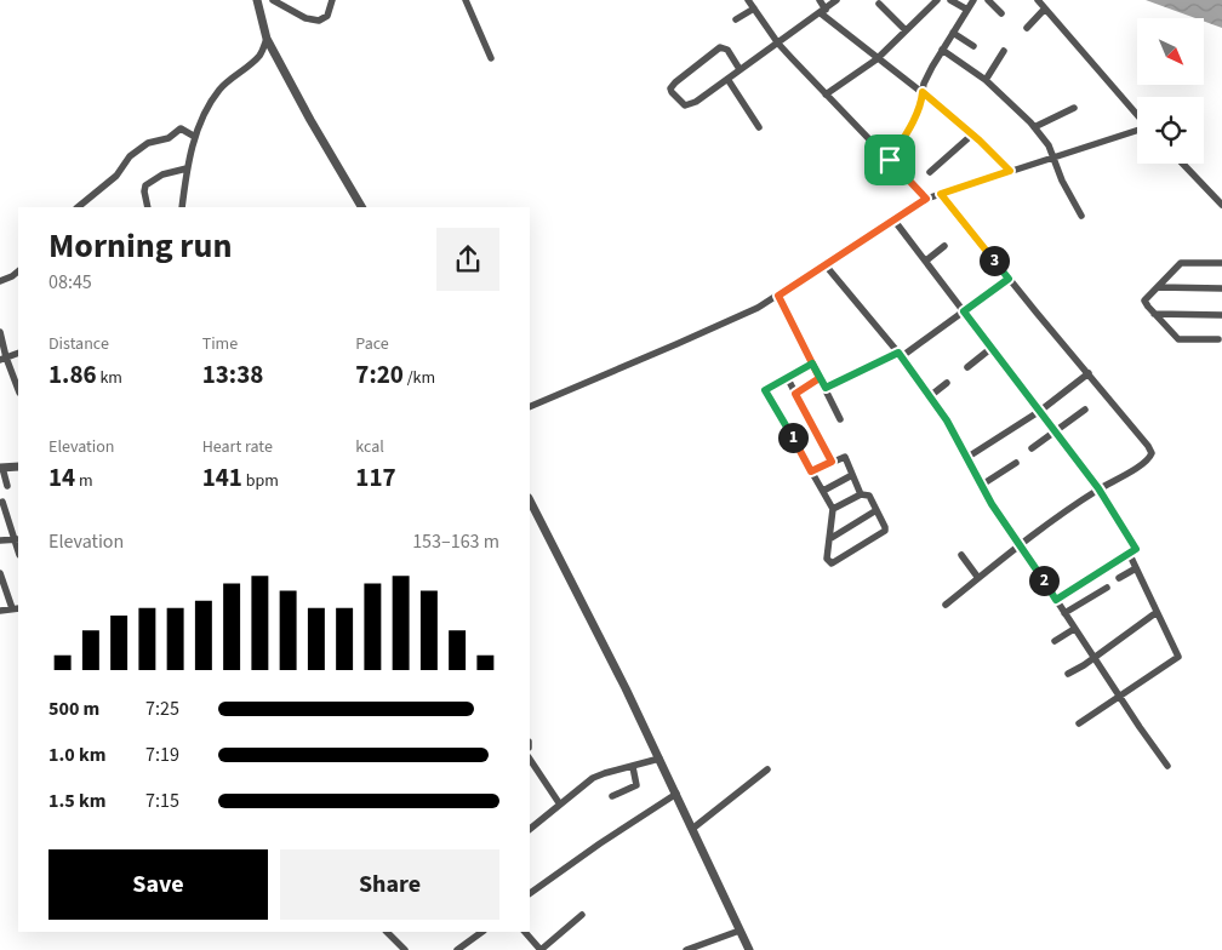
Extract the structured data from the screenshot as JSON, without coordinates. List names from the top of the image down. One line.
{"north":"bottom right","page":{"heading":["Morning run","08:45"],"pins":["3","1","2"],"stats":[["Distance","1.86 km"],["Time","13:38"],["Pace","7:20 /km"],["Elevation","14 m"],["Heart rate","141 bpm"],["kcal","117"]],"chart":["Elevation","153–163 m"],"list":[{"name":"500 m","note":"7:25"},{"name":"1.0 km","note":"7:19"},{"name":"1.5 km","note":"7:15"}],"buttons":["Save","Share"]}}
